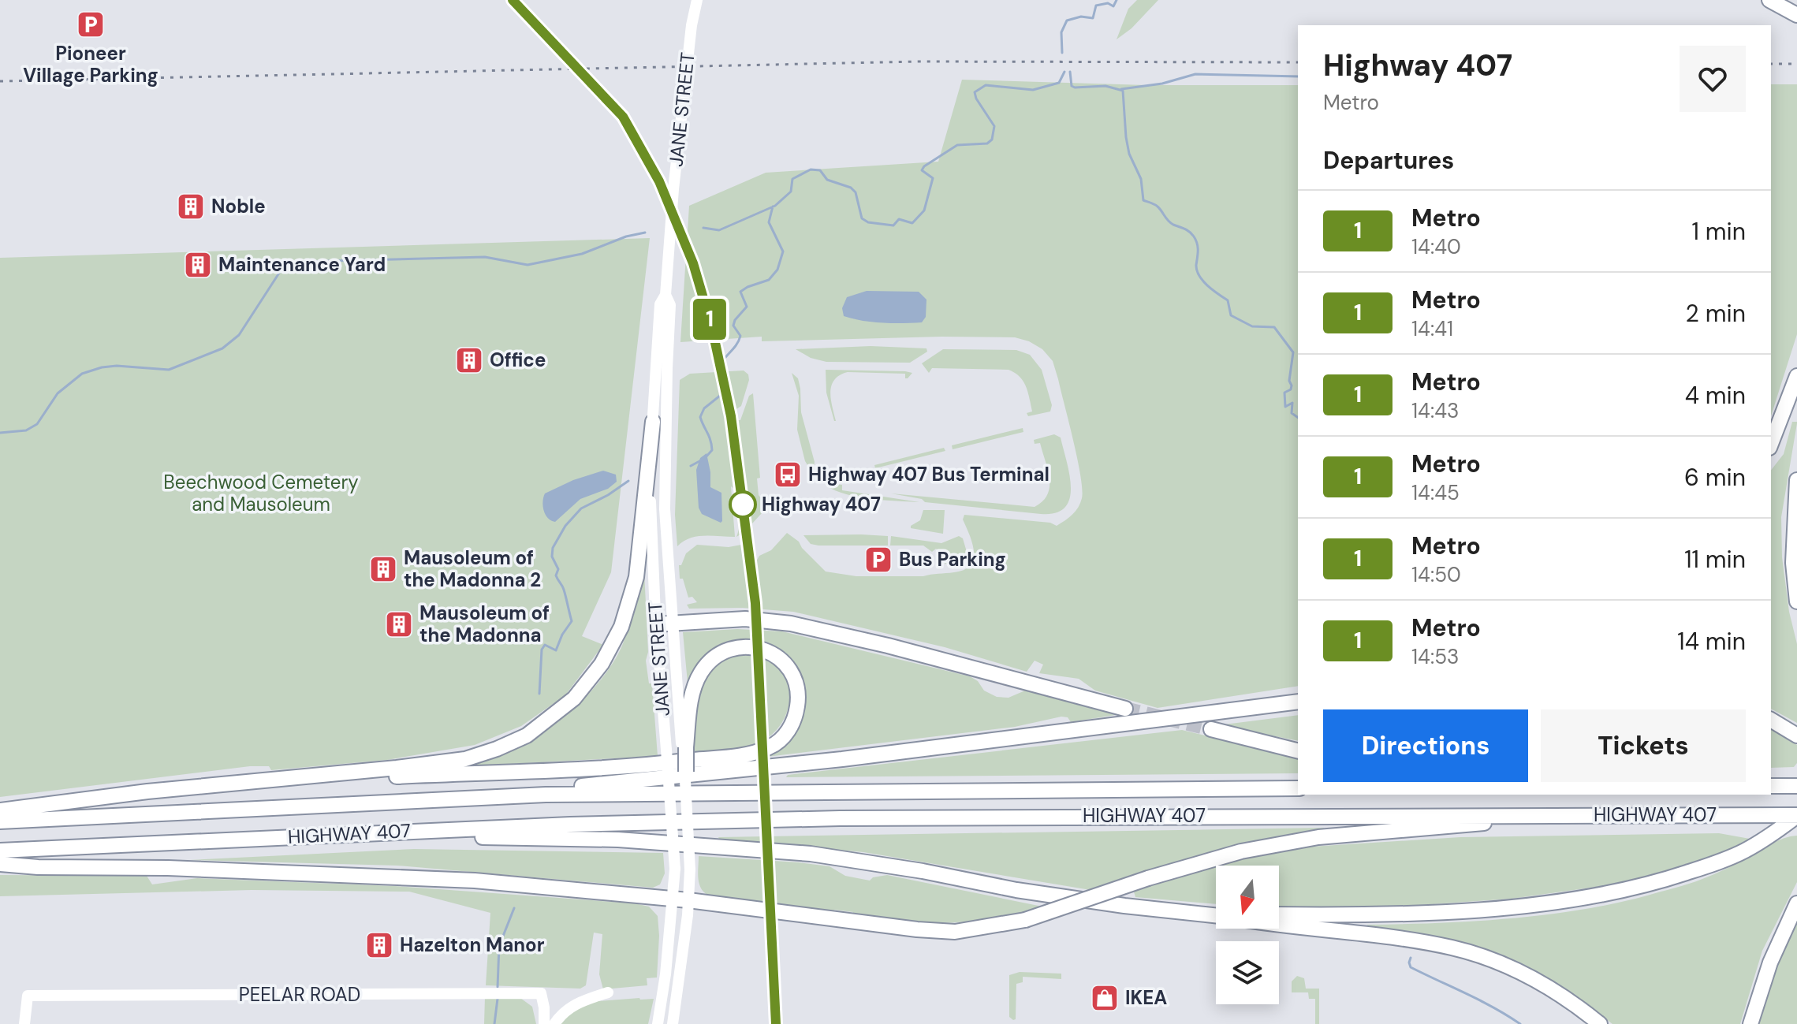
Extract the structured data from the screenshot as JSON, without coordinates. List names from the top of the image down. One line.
{"streets":{"highway":["HIGHWAY 407"],"main road":["JANE STREET","PEELAR ROAD"]},"parks":["Beechwood Cemetery and Mausoleum"],"places":{"parking":["Pioneer Village Parking","Bus Parking"],"building":["Noble","Maintenance Yard","Office","Mausoleum of the Madonna 2","Mausoleum of the Madonna","Hazelton Manor"],"bus stop":["Highway 407 Bus Terminal"],"other":["Highway 407"],"shop":["IKEA"]},"lines":["metro line 1"],"north":"bottom","page":{"on_map":"1","heading":[["Highway 407","Metro"],"Departures"],"list":[{"mark":"1","name":"Metro","note":"14:40","value":"1 min"},{"mark":"1","name":"Metro","note":"14:41","value":"2 min"},{"mark":"1","name":"Metro","note":"14:43","value":"4 min"},{"mark":"1","name":"Metro","note":"14:45","value":"6 min"},{"mark":"1","name":"Metro","note":"14:50","value":"11 min"},{"mark":"1","name":"Metro","note":"14:53","value":"14 min"}],"buttons":["Directions","Tickets"]}}
